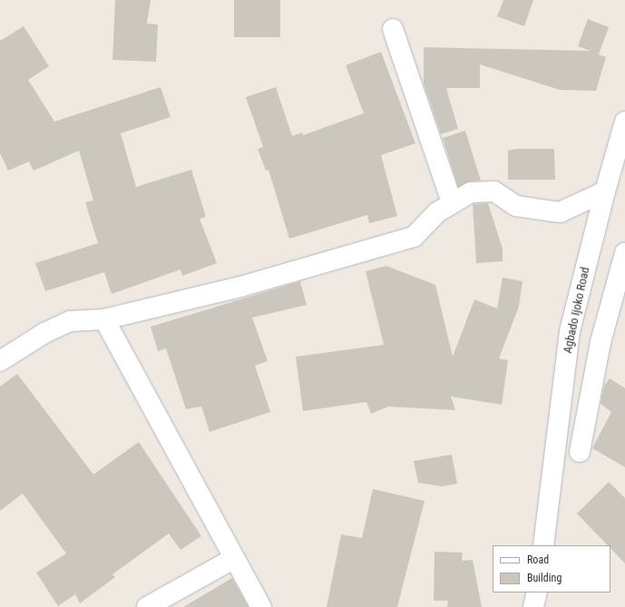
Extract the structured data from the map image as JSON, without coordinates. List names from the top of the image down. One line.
{"streets":{"street":["Agbado Ijoko Road"]},"legend":["Road","Building"]}
